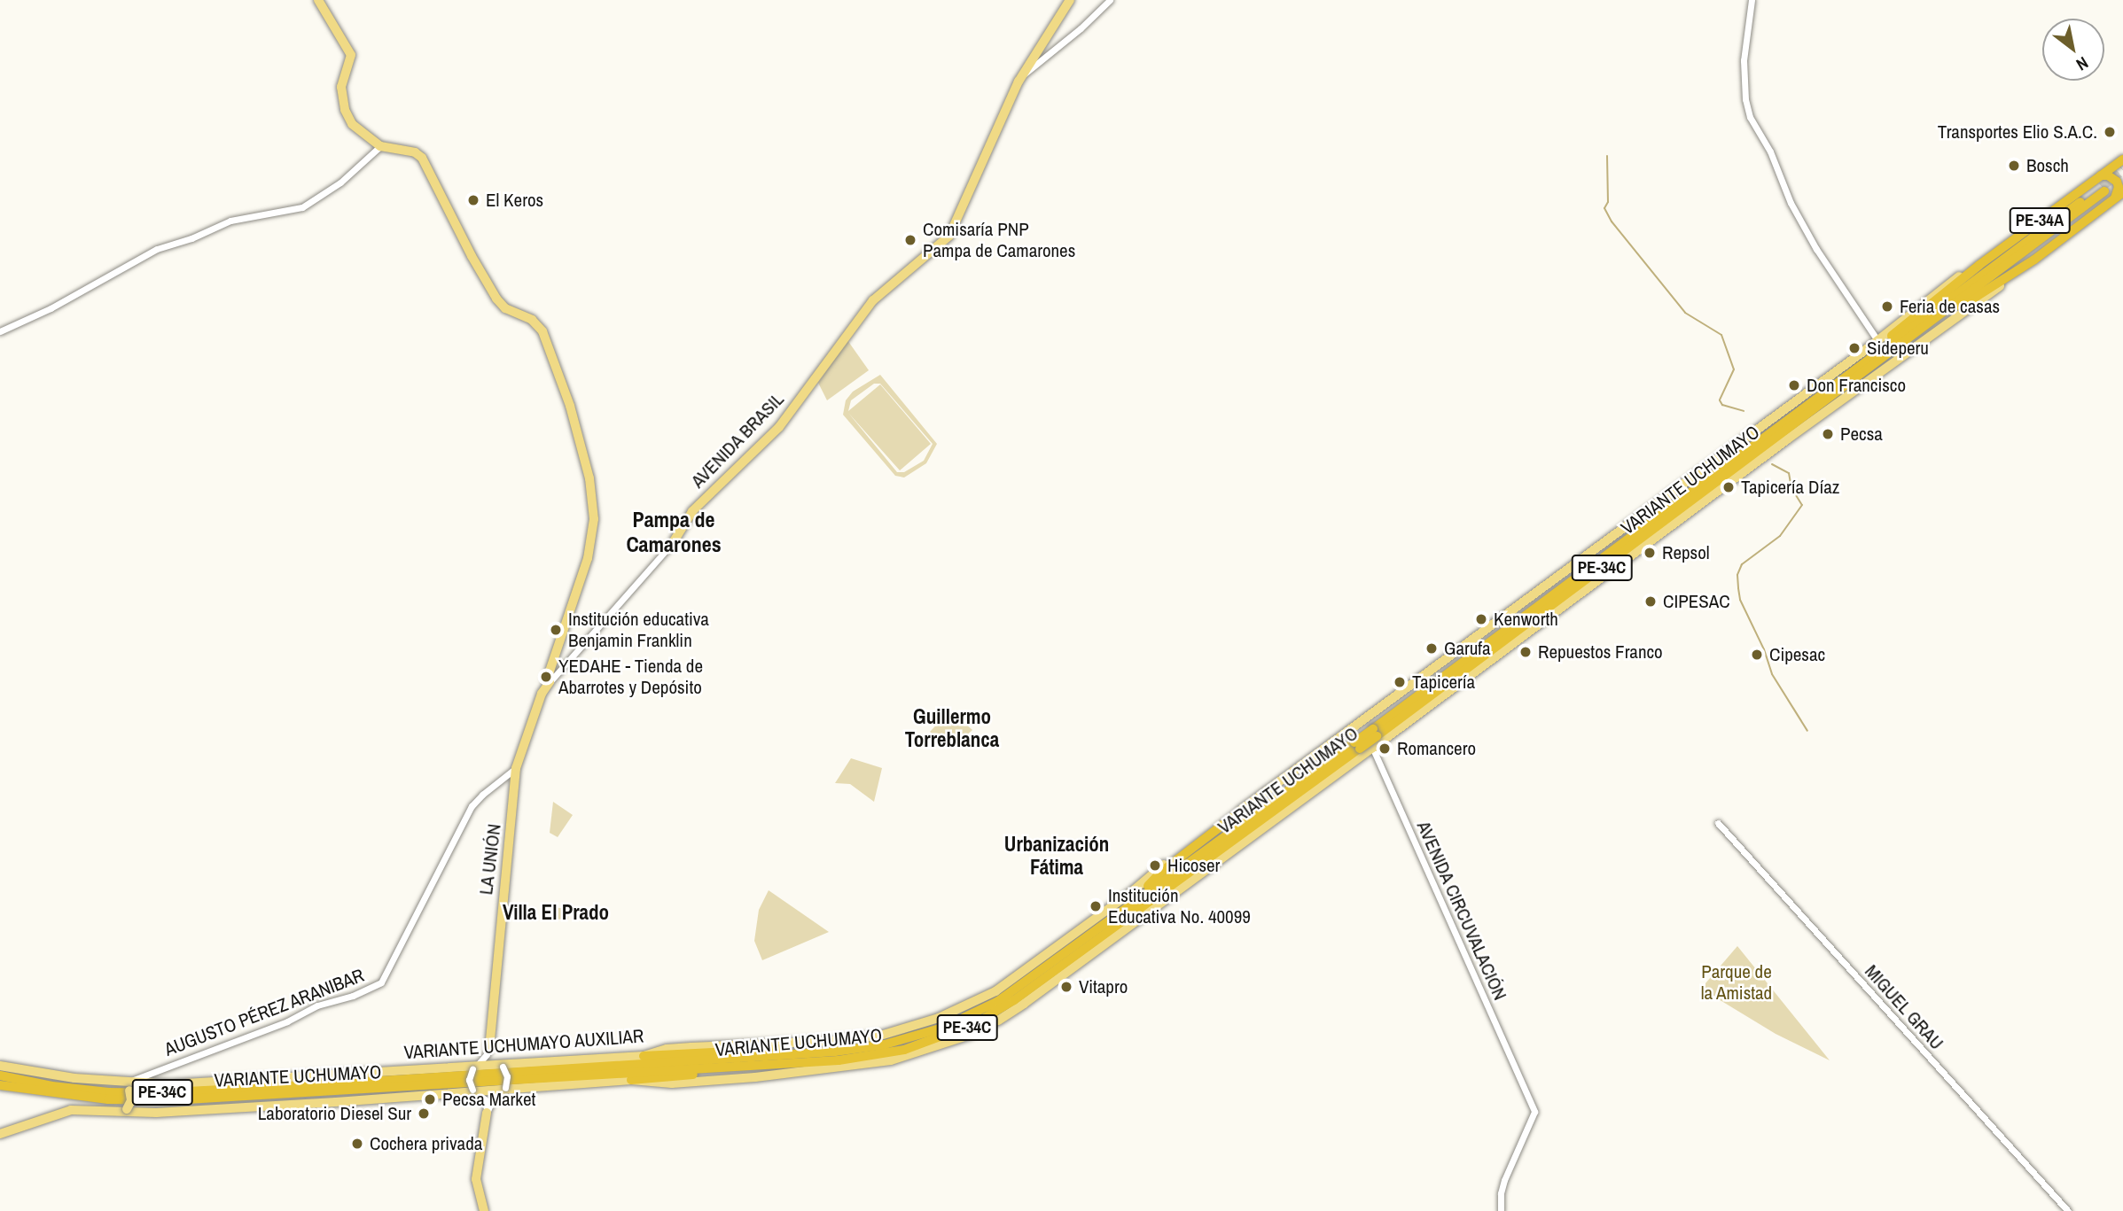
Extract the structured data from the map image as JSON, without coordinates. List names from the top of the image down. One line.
{"streets":{"highway":["PE-34A","VARIANTE UCHUMAYO","PE-34C"],"main road":["AVENIDA BRASIL","LA UNIÓN","VARIANTE UCHUMAYO AUXILIAR"],"street":["AVENIDA CIRCUVALACIÓN","MIGUEL GRAU","AUGUSTO PÉREZ ARANIBAR"]},"crossings":[["PE-34A","VARIANTE UCHUMAYO"],["PE-34A","AUGUSTO PÉREZ ARANIBAR"],["PE-34A","VARIANTE UCHUMAYO AUXILIAR"],["AVENIDA BRASIL","LA UNIÓN"],["VARIANTE UCHUMAYO","AVENIDA CIRCUVALACIÓN"],["VARIANTE UCHUMAYO","VARIANTE UCHUMAYO AUXILIAR"],["LA UNIÓN","AUGUSTO PÉREZ ARANIBAR"],["LA UNIÓN","VARIANTE UCHUMAYO AUXILIAR"],["AVENIDA CIRCUVALACIÓN","VARIANTE UCHUMAYO AUXILIAR"],["AUGUSTO PÉREZ ARANIBAR","VARIANTE UCHUMAYO AUXILIAR"]],"districts":["Pampa de Camarones","Guillermo Torreblanca","Urbanización Fátima","Villa El Prado"],"parks":["Parque de la Amistad"],"places":["Transportes Elio S.A.C.","Bosch","El Keros","Comisaría PNP Pampa de Camarones","Feria de casas","Sideperu","Don Francisco","Pecsa","Tapicería Díaz","Repsol","CIPESAC","Kenworth","Institución educativa Benjamin Franklin","Garufa","Repuestos Franco","Cipesac","YEDAHE - Tienda de Abarrotes y Depósito","Tapicería","Romancero","Hicoser","Institución Educativa No. 40099","Vitapro","Pecsa Market","Laboratorio Diesel Sur","Cochera privada"],"north":"bottom right"}
